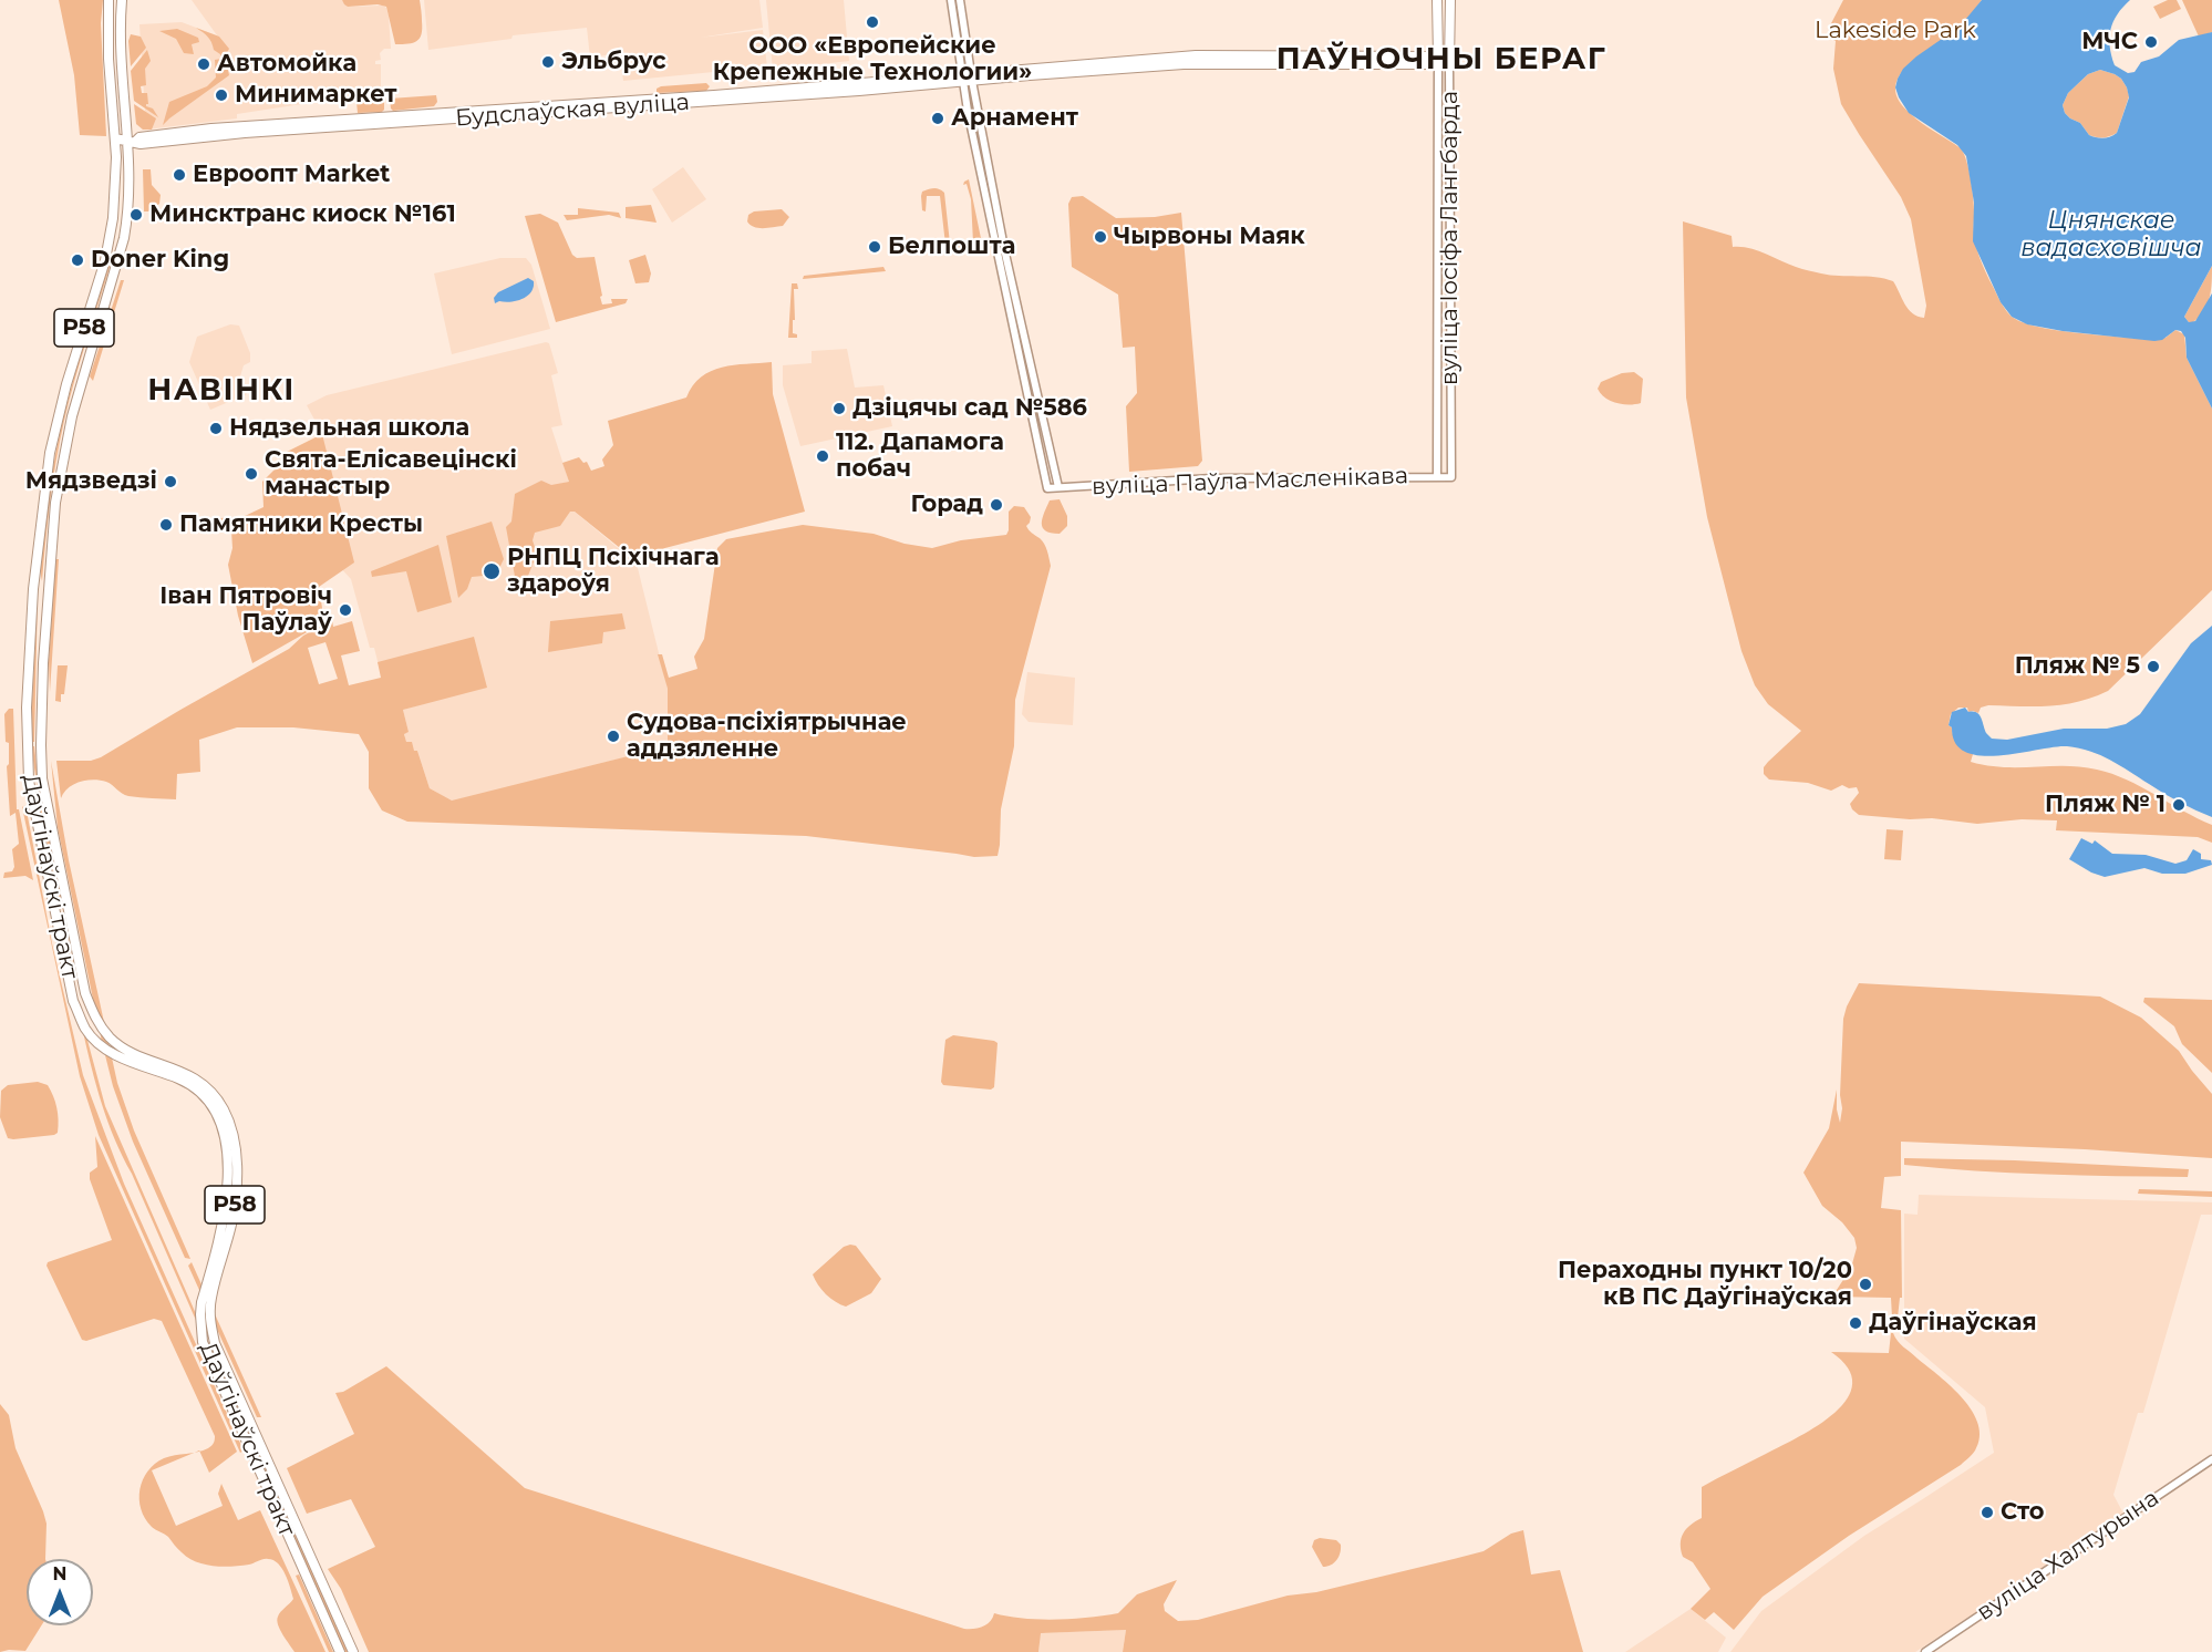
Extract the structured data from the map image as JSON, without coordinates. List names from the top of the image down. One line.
{"streets":{"main road":["Будслаўская вуліца","вуліца Іосіфа Лангбарда","Р58","Даўгінаўскі тракт"],"street":["вуліца Паўла Масленікава","вуліца Халтурына"]},"crossings":[["Будслаўская вуліца","вуліца Іосіфа Лангбарда"],["Будслаўская вуліца","вуліца Паўла Масленікава"],["Будслаўская вуліца","Даўгінаўскі тракт"],["вуліца Іосіфа Лангбарда","вуліца Паўла Масленікава"]],"districts":["ПАЎНОЧНЫ БЕРАГ","НАВІНКІ"],"water":["Цнянскае вадасховішча"],"parks":["Lakeside Park"],"places":["ООО «Европейские Крепежные Технологии»","МЧС","Эльбрус","Автомойка","Минимаркет","Арнамент","Евроопт Market","Минсктранс киоск №161","Чырвоны Маяк","Белпошта","Doner King","Дзіцячы сад №586","Нядзельная школа","112. Дапамога побач","Свята-Елісавецінскі манастыр","Мядзведзі","Горад","Памятники Кресты","РНПЦ Псіхічнага здароўя","Іван Пятровіч Паўлаў","Пляж № 5","Судова-псіхіятрычнае аддзяленне","Пляж № 1","Пераходны пункт 10/20 кВ ПС Даўгінаўская","Даўгінаўская","Сто"],"north":"top"}
